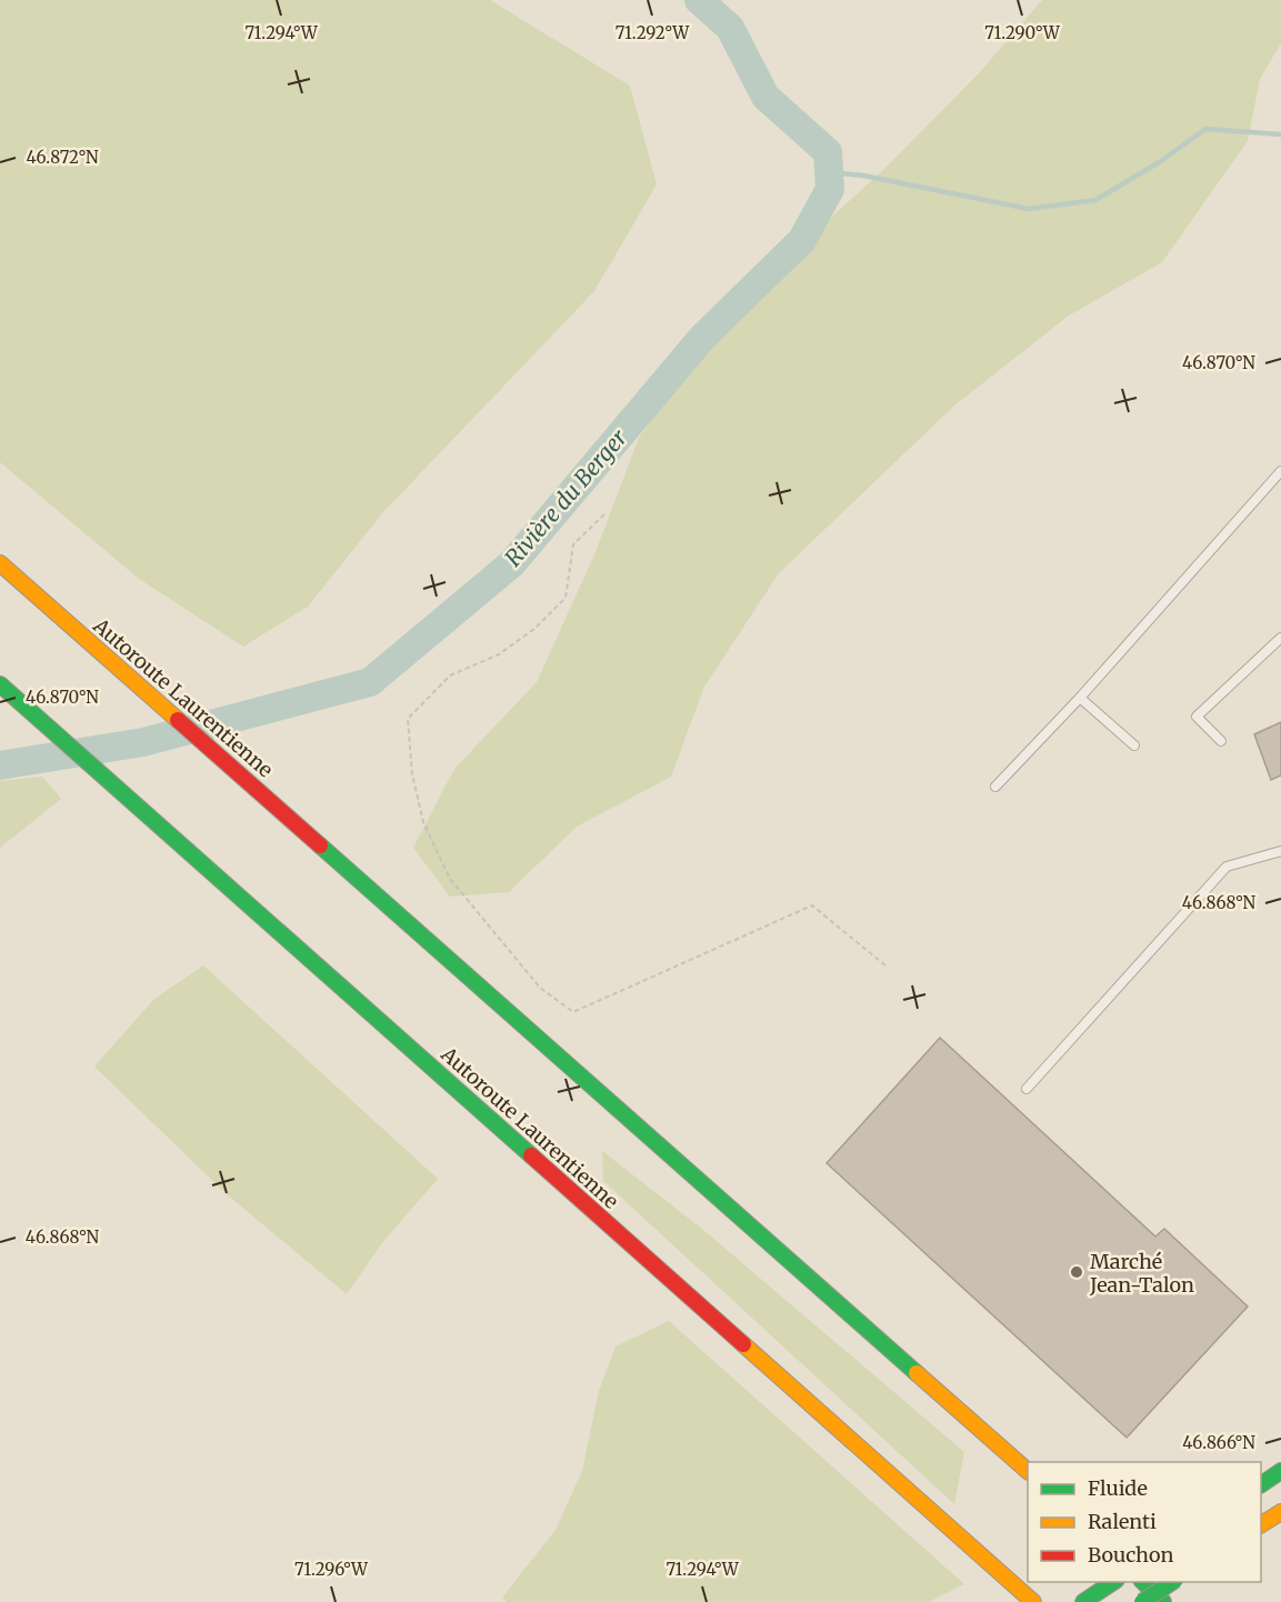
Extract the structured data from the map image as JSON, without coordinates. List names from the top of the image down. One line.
{"streets":{"main road":["Autoroute Laurentienne"]},"water":["Rivière du Berger"],"places":["Marché Jean-Talon"],"legend":["Fluide","Ralenti","Bouchon"],"coordinates":["71.294°W","71.292°W","71.290°W","46.872°N","46.870°N","46.868°N","46.866°N","71.296°W"]}
